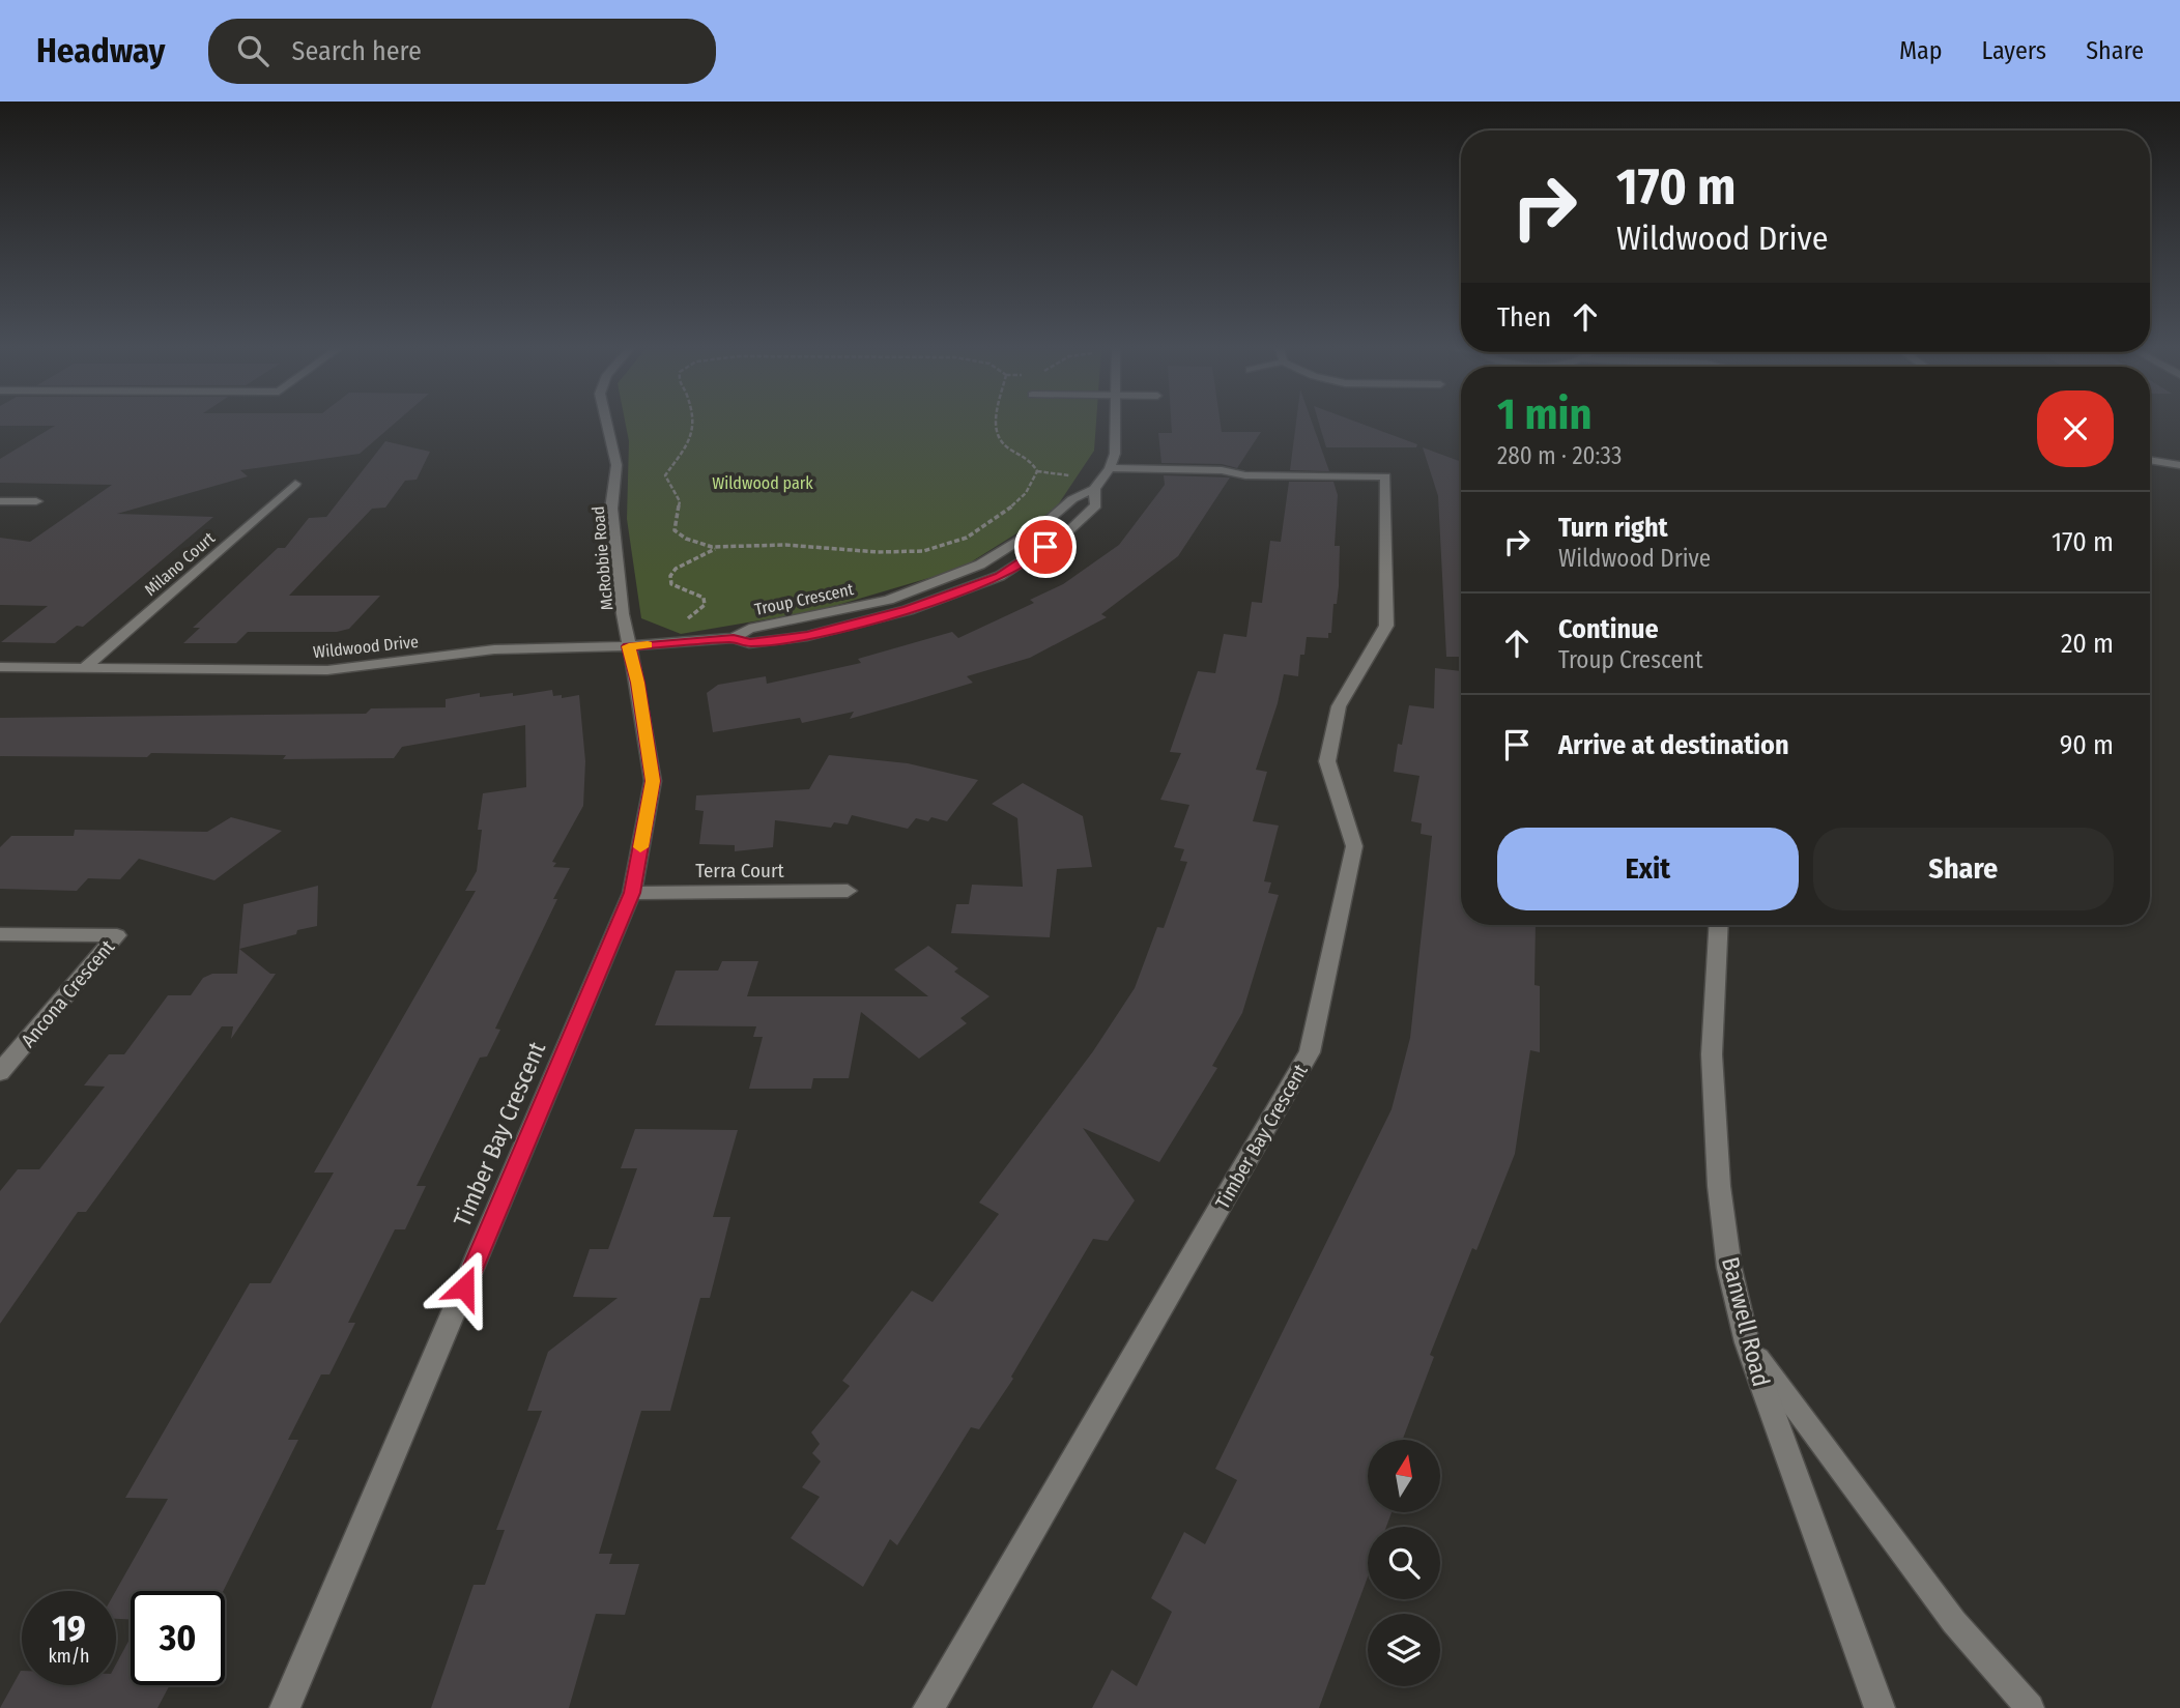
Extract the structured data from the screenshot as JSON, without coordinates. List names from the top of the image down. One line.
{"streets":{"street":["McRobbie Road","Milano Court","Troup Crescent","Wildwood Drive","Terra Court","Ancona Crescent","Timber Bay Crescent","Banwell Road"]},"crossings":[["McRobbie Road","Wildwood Drive"],["McRobbie Road","Timber Bay Crescent"],["Milano Court","Wildwood Drive"],["Troup Crescent","Wildwood Drive"],["Troup Crescent","Timber Bay Crescent"],["Wildwood Drive","Timber Bay Crescent"],["Terra Court","Timber Bay Crescent"]],"parks":["Wildwood park"],"north":"top","page":{"header":"Headway","search":"Search here","nav":["Map","Layers","Share"],"turn":["170 m","Wildwood Drive"],"then":"Then","heading":["1 min","280 m · 20:33"],"list":[{"name":"Turn right","note":"Wildwood Drive","value":"170 m"},{"name":"Continue","note":"Troup Crescent","value":"20 m"},{"name":"Arrive at destination","value":"90 m"}],"buttons":["Exit","Share"],"speed":"19 km/h","limit":"30"}}
